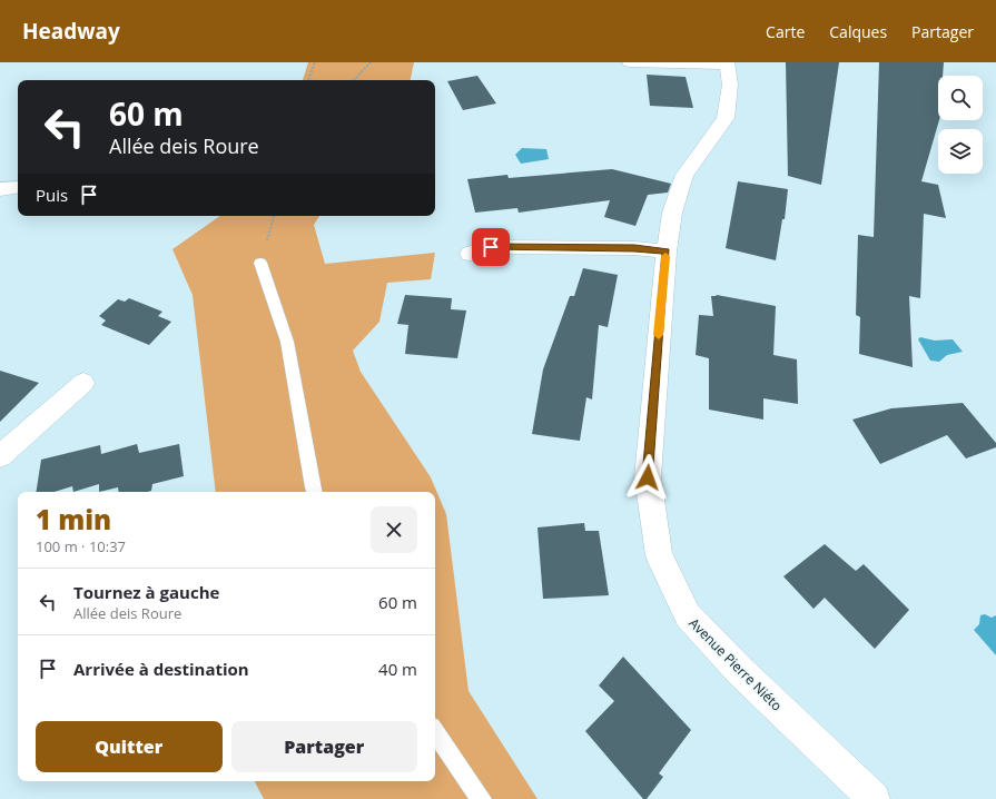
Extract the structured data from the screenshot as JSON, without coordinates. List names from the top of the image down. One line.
{"streets":{"street":["Avenue Pierre Niéto"]},"page":{"header":"Headway","nav":["Carte","Calques","Partager"],"turn":["60 m","Allée deis Roure"],"then":"Puis","heading":["1 min","100 m · 10:37"],"list":[{"name":"Tournez à gauche","note":"Allée deis Roure","value":"60 m"},{"name":"Arrivée à destination","value":"40 m"}],"buttons":["Quitter","Partager"]}}
